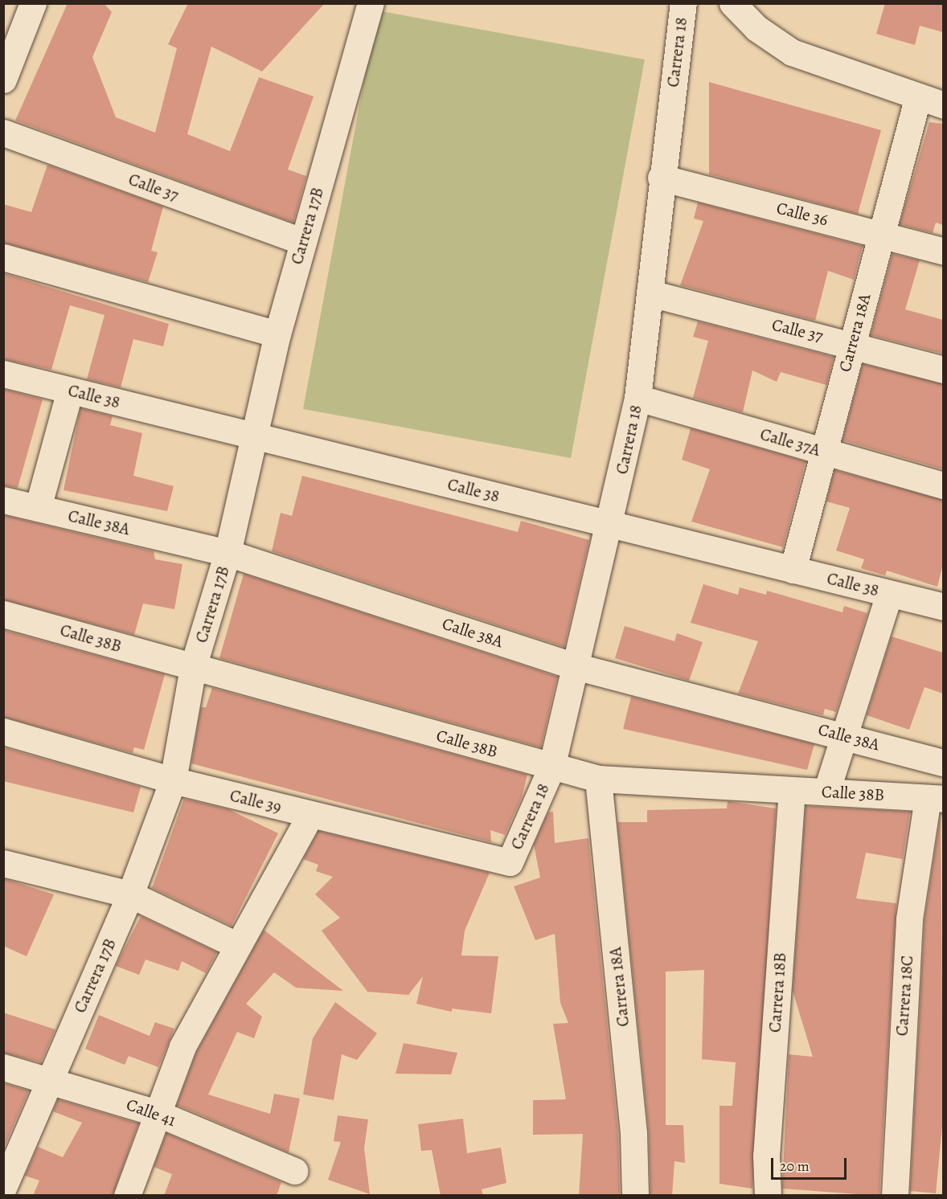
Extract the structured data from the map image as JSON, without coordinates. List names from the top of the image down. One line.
{"streets":{"street":["Carrera 18","Calle 37","Calle 36","Carrera 17B","Carrera 18A","Calle 38","Calle 37A","Calle 38A","Calle 38B","Calle 39","Carrera 18B","Carrera 18C","Calle 41"]},"crossings":[["Carrera 18","Calle 37"],["Carrera 18","Calle 36"],["Carrera 18","Calle 38"],["Carrera 18","Calle 37A"],["Carrera 18","Calle 38A"],["Carrera 18","Calle 38B"],["Carrera 18","Calle 39"],["Calle 37","Carrera 17B"],["Calle 37","Carrera 18A"],["Calle 36","Carrera 18A"],["Carrera 17B","Calle 38"],["Carrera 17B","Calle 38A"],["Carrera 17B","Calle 38B"],["Carrera 17B","Calle 39"],["Carrera 17B","Calle 41"],["Carrera 18A","Calle 38"],["Carrera 18A","Calle 37A"],["Carrera 18A","Calle 38B"],["Calle 38B","Carrera 18B"],["Calle 38B","Carrera 18C"]],"scale_bar":"20 m"}
